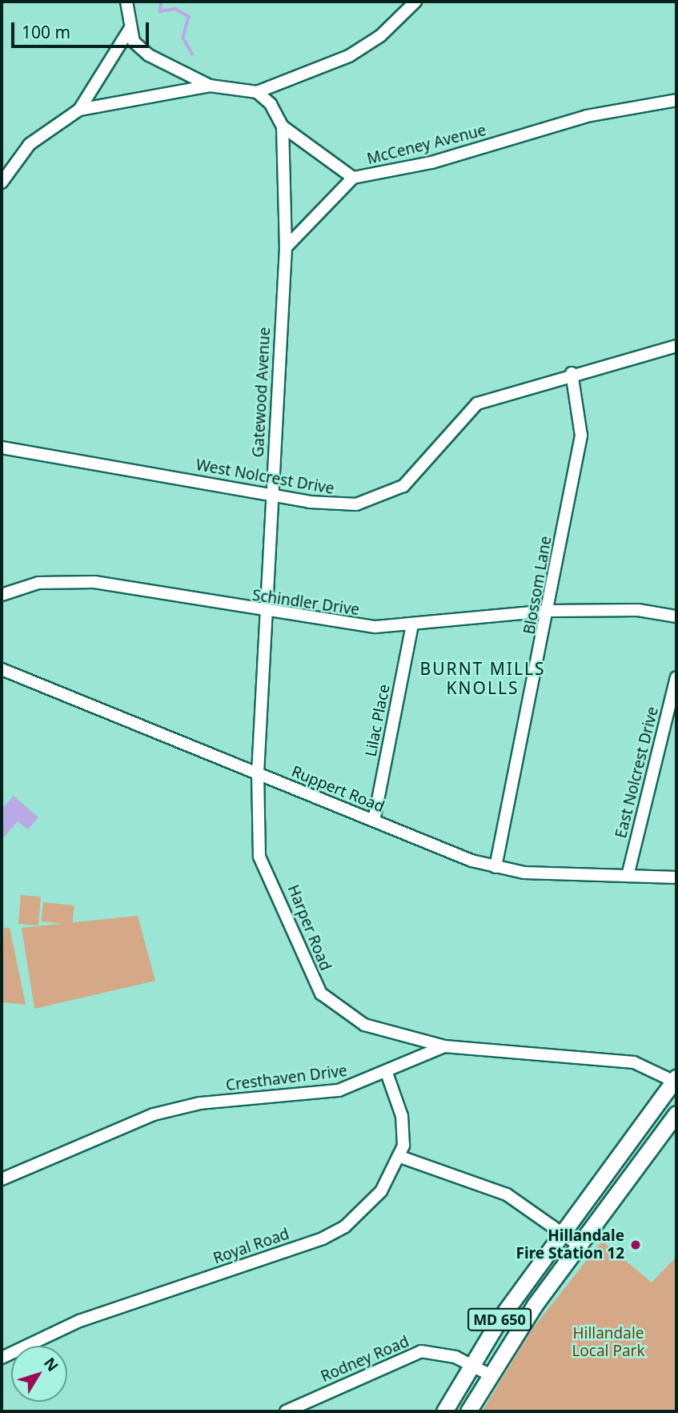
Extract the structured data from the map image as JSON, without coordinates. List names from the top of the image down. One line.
{"streets":{"main road":["MD 650"],"street":["McCeney Avenue","Gatewood Avenue","West Nolcrest Drive","Blossom Lane","Schindler Drive","Lilac Place","East Nolcrest Drive","Ruppert Road","Harper Road","Cresthaven Drive","Royal Road","Rodney Road"]},"crossings":[["McCeney Avenue","Gatewood Avenue"],["Gatewood Avenue","West Nolcrest Drive"],["Gatewood Avenue","Schindler Drive"],["Gatewood Avenue","Ruppert Road"],["Gatewood Avenue","Harper Road"],["West Nolcrest Drive","Blossom Lane"],["Blossom Lane","Schindler Drive"],["Blossom Lane","Ruppert Road"],["Schindler Drive","Lilac Place"],["Lilac Place","Ruppert Road"],["East Nolcrest Drive","Ruppert Road"],["Ruppert Road","Harper Road"],["Harper Road","Cresthaven Drive"],["Cresthaven Drive","MD 650"],["MD 650","Rodney Road"]],"districts":["BURNT MILLS KNOLLS"],"parks":["Hillandale Local Park"],"places":["Hillandale Fire Station 12"],"scale_bar":"100 m","north":"top right"}
